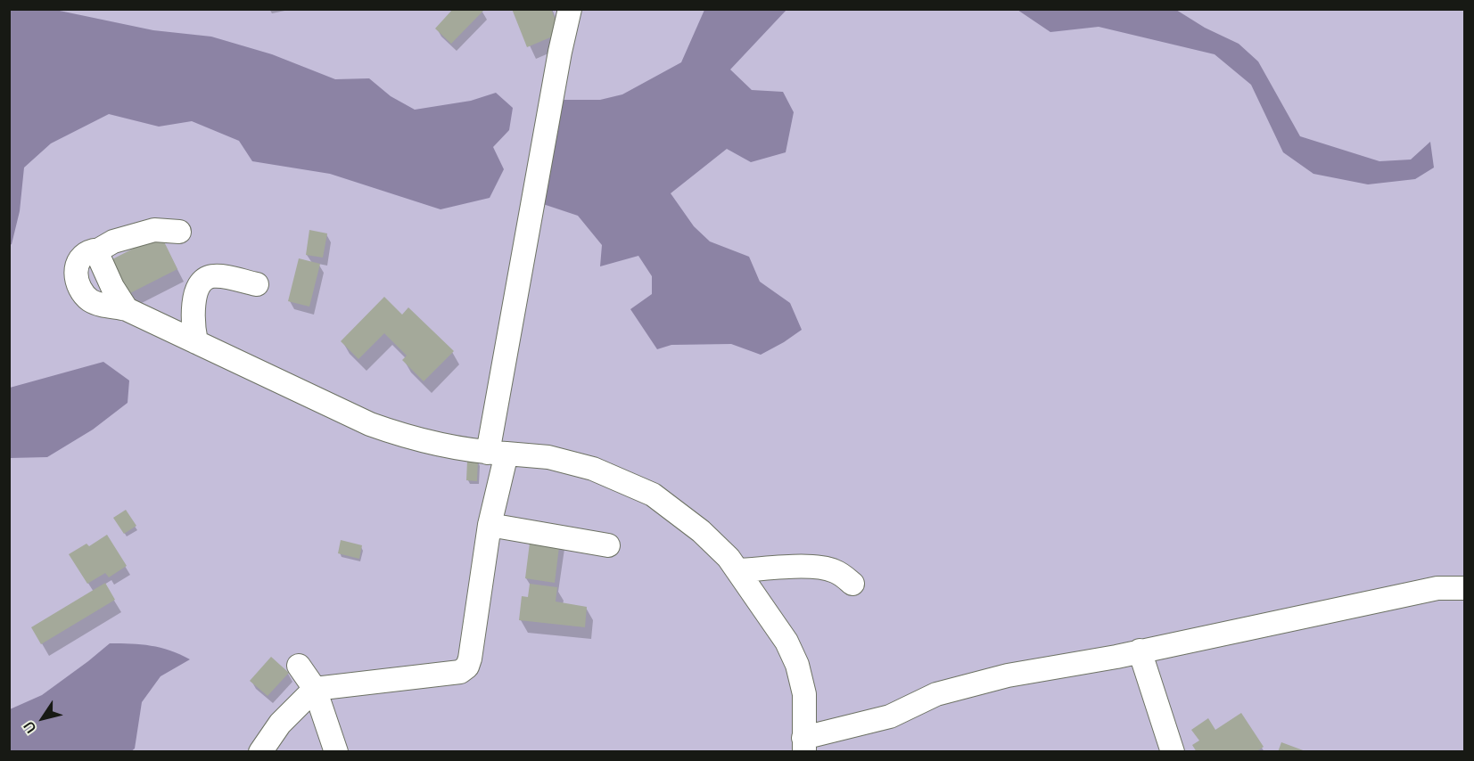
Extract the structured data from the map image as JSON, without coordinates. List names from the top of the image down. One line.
{"north":"bottom left"}
